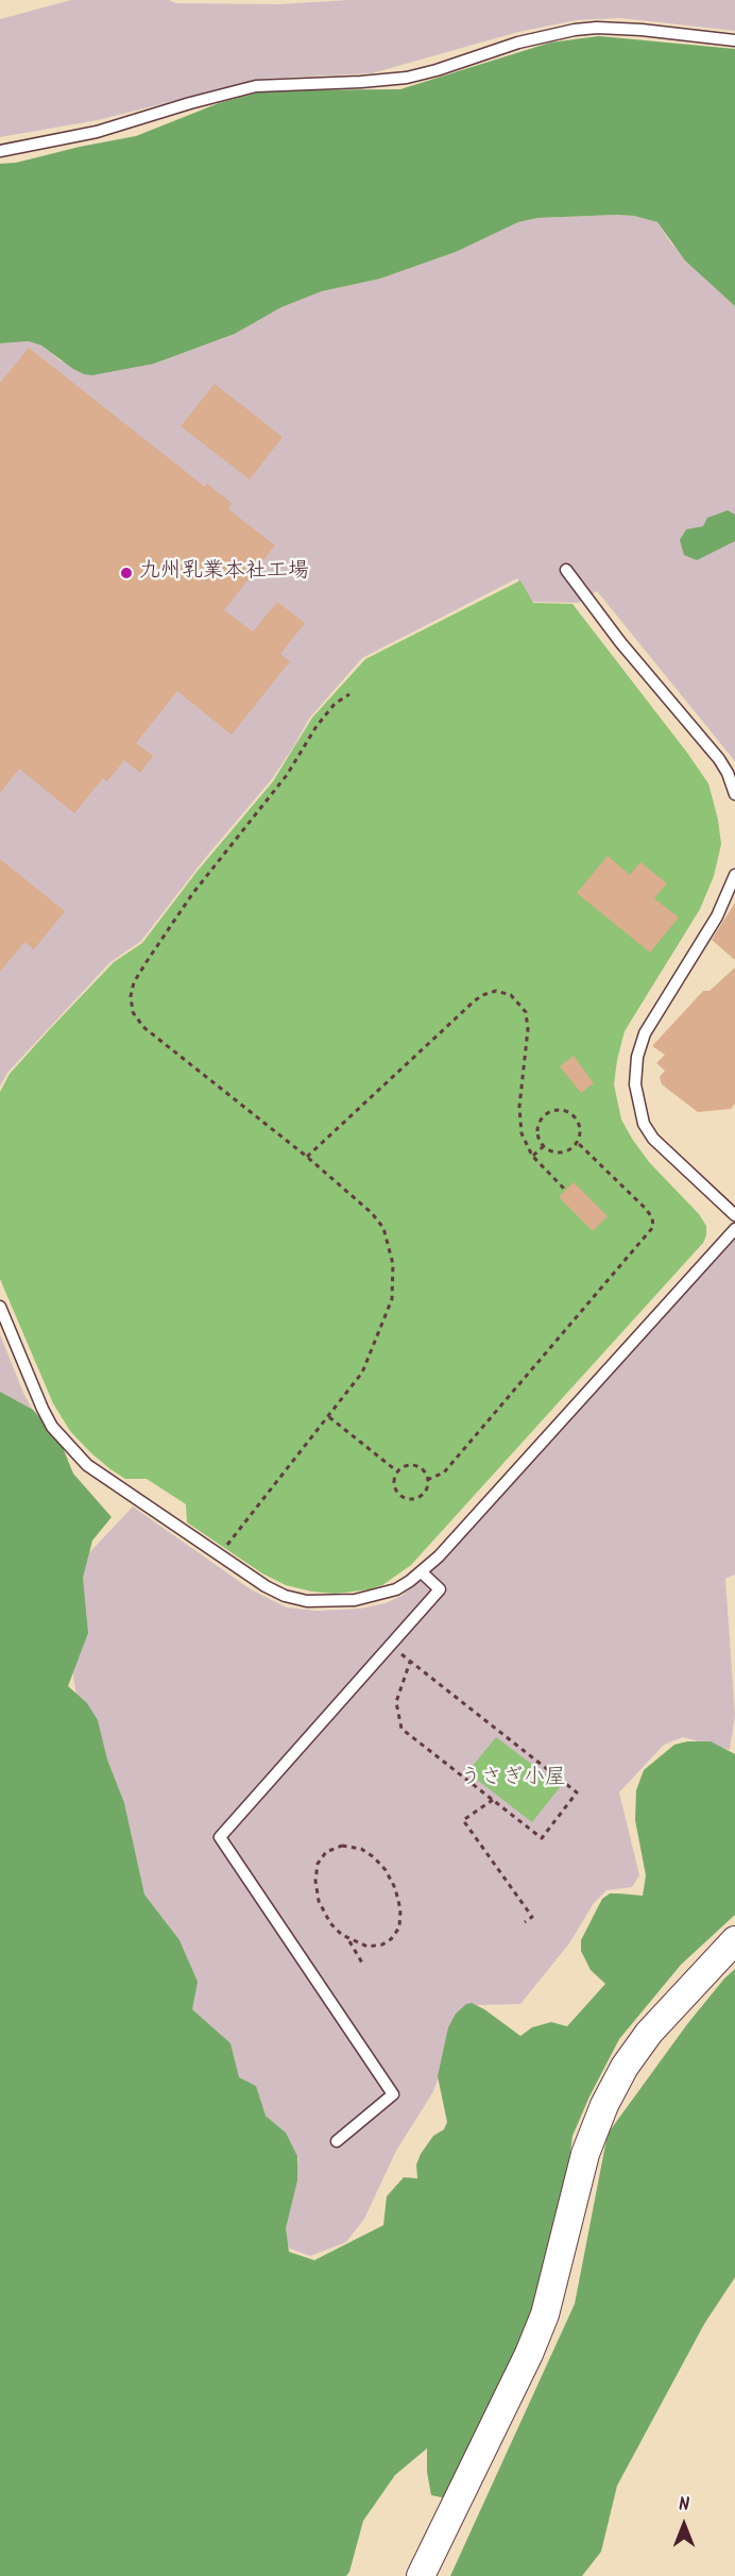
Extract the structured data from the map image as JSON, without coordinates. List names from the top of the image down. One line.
{"parks":["うさぎ小屋"],"places":["九州乳業本社工場"],"north":"top"}
